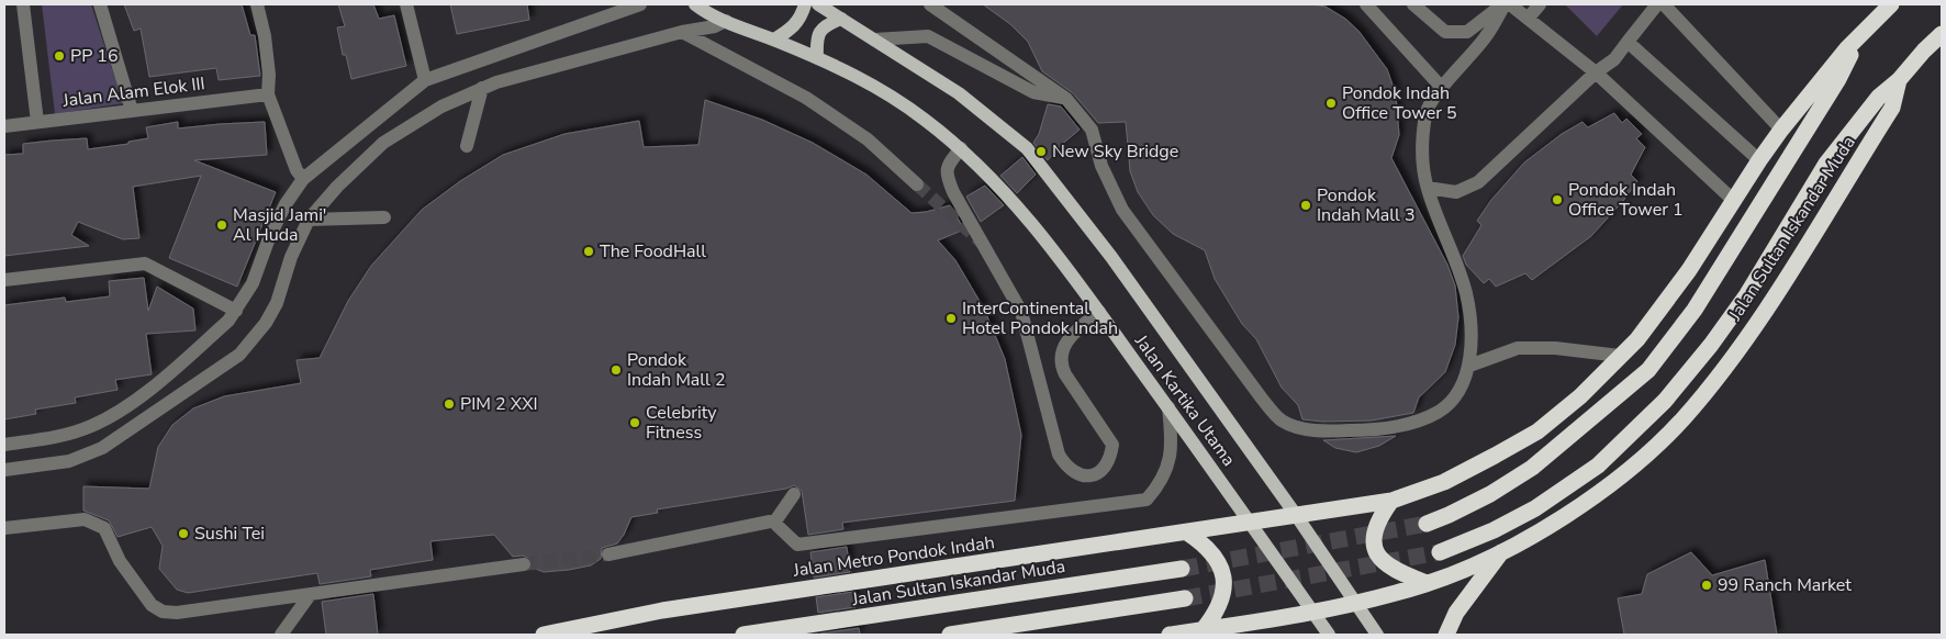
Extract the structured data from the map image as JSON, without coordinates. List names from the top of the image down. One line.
{"streets":{"highway":["Jalan Sultan Iskandar Muda","Jalan Metro Pondok Indah"],"main road":["Jalan Kartika Utama"],"street":["Jalan Alam Elok III"]},"crossings":[["Jalan Sultan Iskandar Muda","Jalan Kartika Utama"],["Jalan Kartika Utama","Jalan Metro Pondok Indah"]],"places":["PP 16","Pondok Indah Office Tower 5","New Sky Bridge","Pondok Indah Office Tower 1","Pondok Indah Mall 3","Masjid Jami' Al Huda","The FoodHall","InterContinental Hotel Pondok Indah","Pondok Indah Mall 2","PIM 2 XXI","Celebrity Fitness","Sushi Tei","99 Ranch Market"]}
